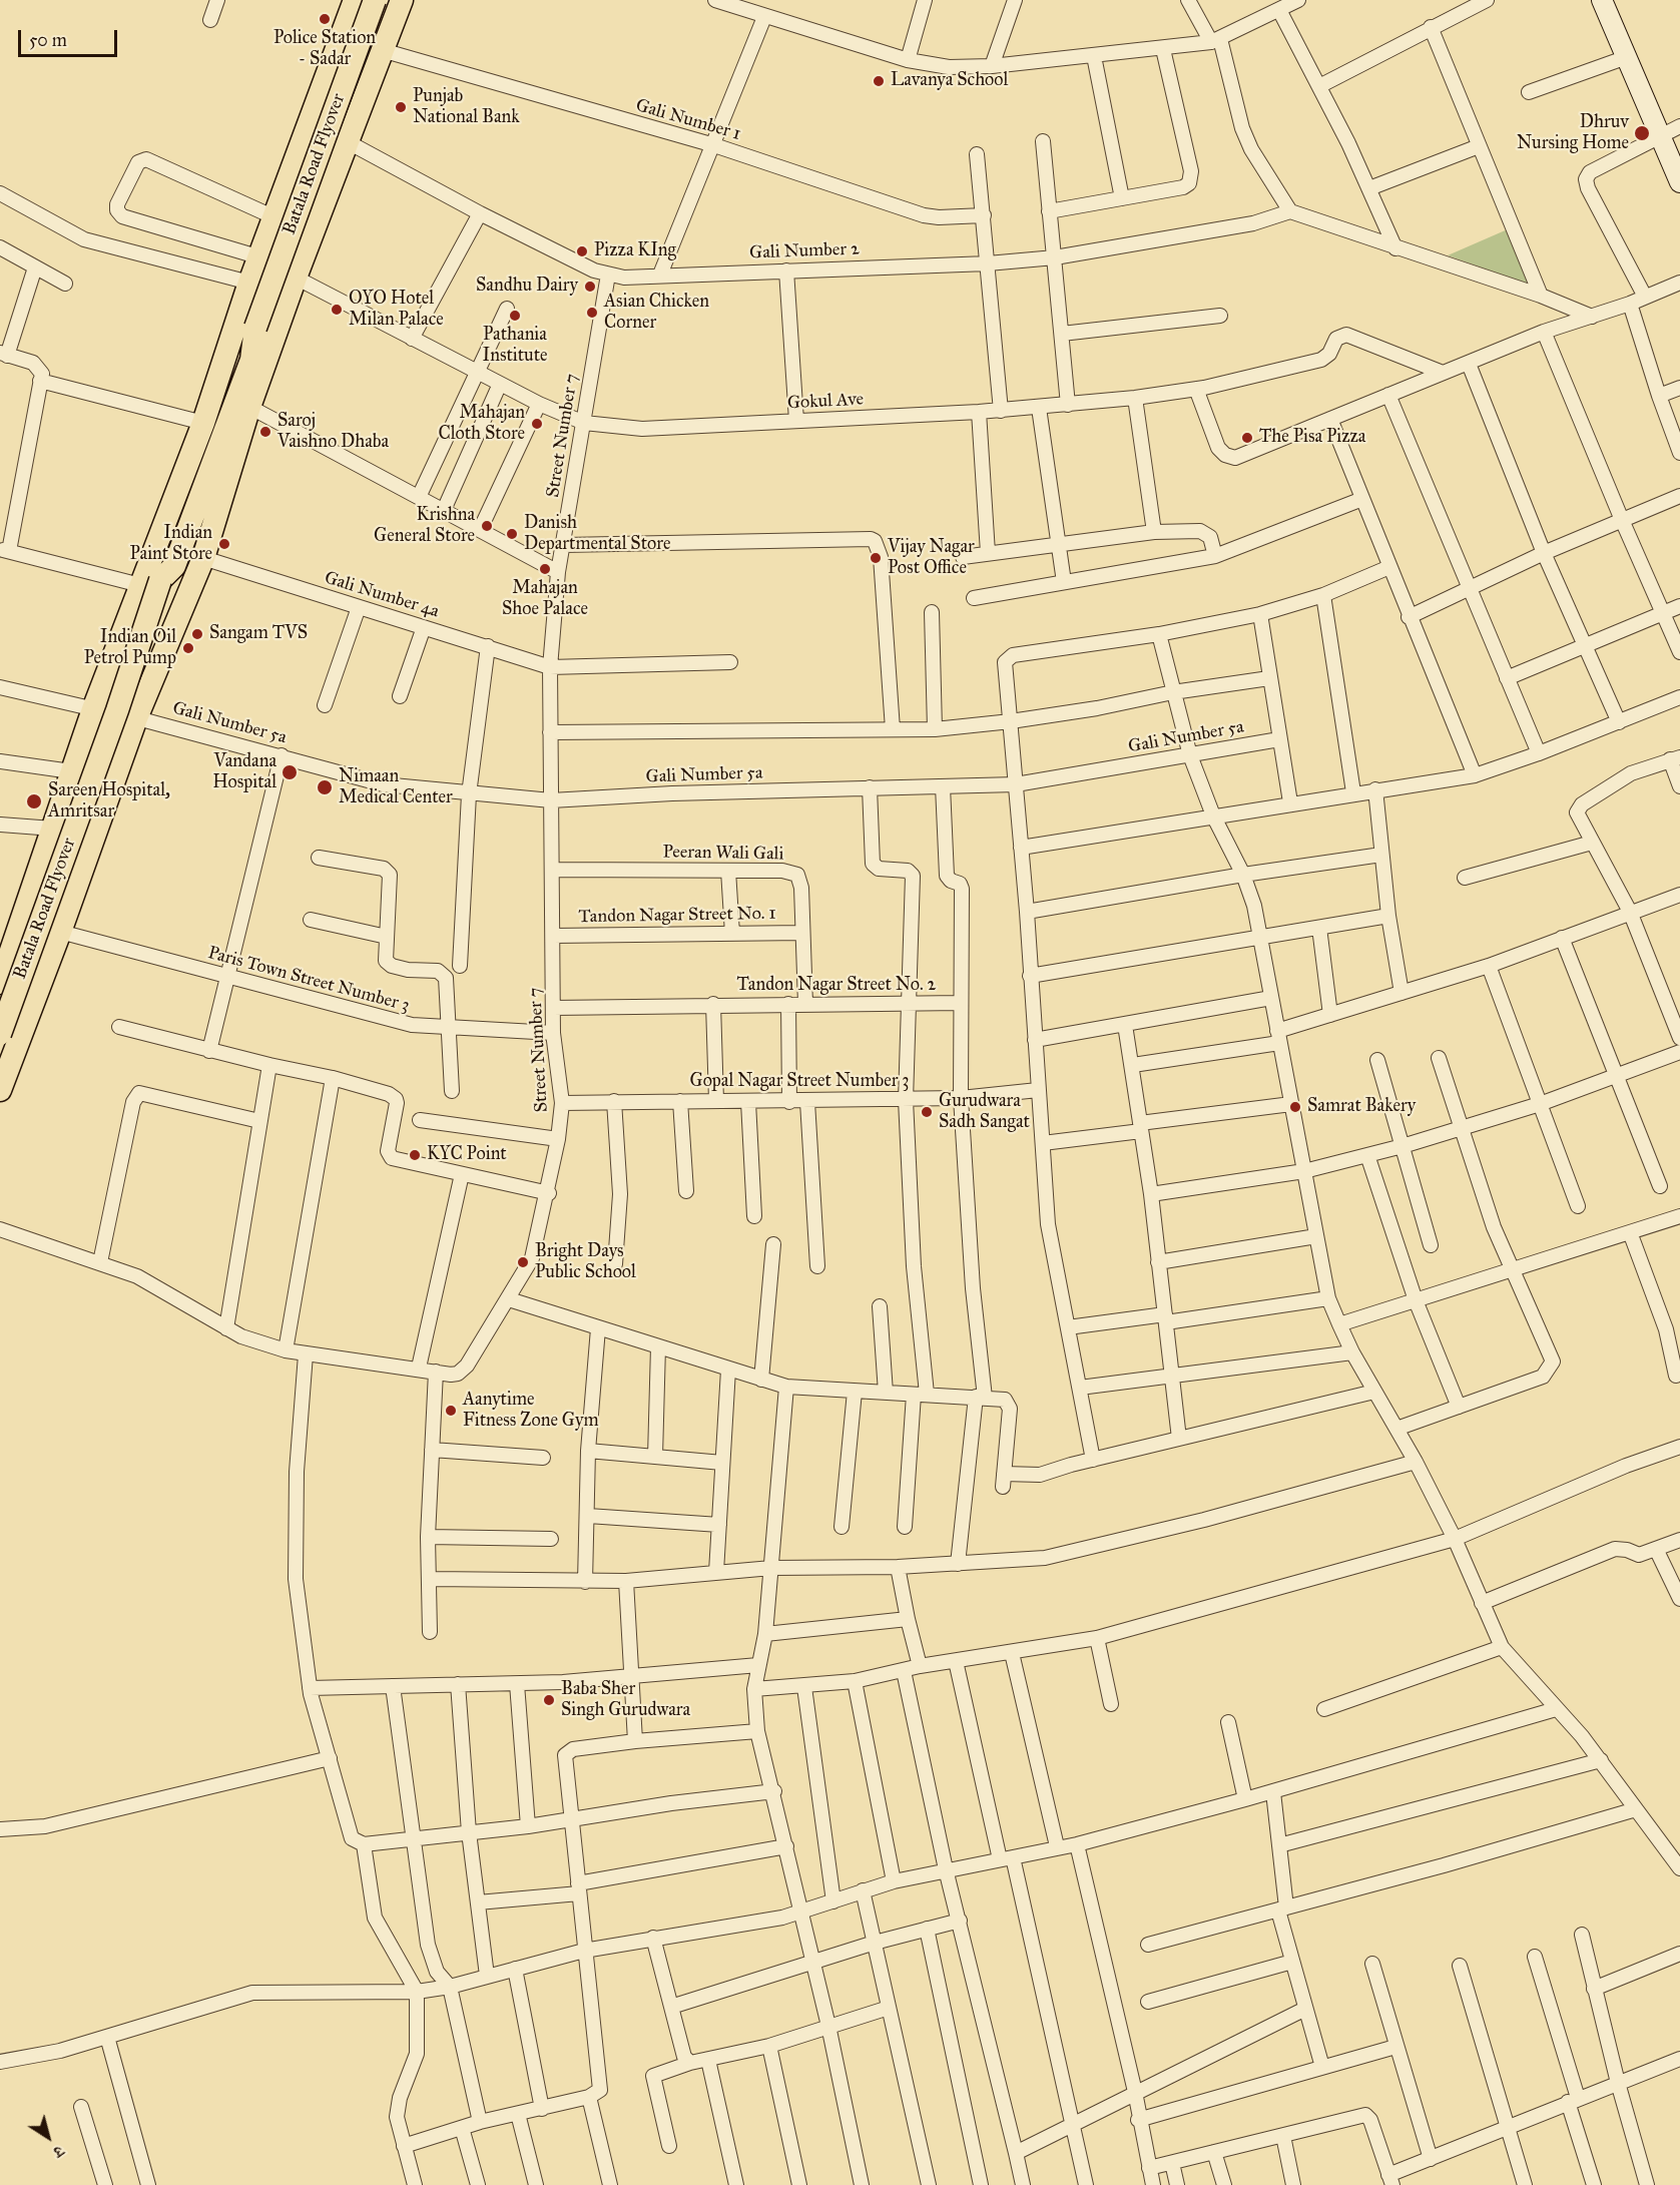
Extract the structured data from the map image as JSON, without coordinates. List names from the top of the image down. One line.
{"streets":{"main road":["Batala Road Flyover"],"street":["Gali Number 1","Gali Number 2","Gokul Ave","Street Number 7","Gali Number 4a","Gali Number 5a","Peeran Wali Gali","Tandon Nagar Street No. 1","Paris Town Street Number 3","Tandon Nagar Street No. 2","Gopal Nagar Street Number 3"]},"crossings":[["Gali Number 2","Street Number 7"],["Gokul Ave","Street Number 7"],["Street Number 7","Gali Number 4a"],["Street Number 7","Gali Number 5a"],["Street Number 7","Peeran Wali Gali"],["Street Number 7","Tandon Nagar Street No. 1"],["Street Number 7","Paris Town Street Number 3"],["Street Number 7","Tandon Nagar Street No. 2"],["Street Number 7","Gopal Nagar Street Number 3"],["Peeran Wali Gali","Tandon Nagar Street No. 1"],["Peeran Wali Gali","Tandon Nagar Street No. 2"]],"places":["Police Station - Sadar","Lavanya School","Punjab National Bank","Dhruv Nursing Home","Pizza KIng","Sandhu Dairy","OYO Hotel Milan Palace","Asian Chicken Corner","Pathania Institute","Mahajan Cloth Store","Saroj Vaishno Dhaba","The Pisa Pizza","Krishna General Store","Danish Departmental Store","Indian Paint Store","Vijay Nagar Post Office","Mahajan Shoe Palace","Sangam TVS","Indian Oil Petrol Pump","Vandana Hospital","Nimaan Medical Center","Sareen Hospital, Amritsar","Samrat Bakery","Gurudwara Sadh Sangat","KYC Point","Bright Days Public School","Aanytime Fitness Zone Gym","Baba Sher Singh Gurudwara"],"scale_bar":"50 m","north":"bottom right"}
